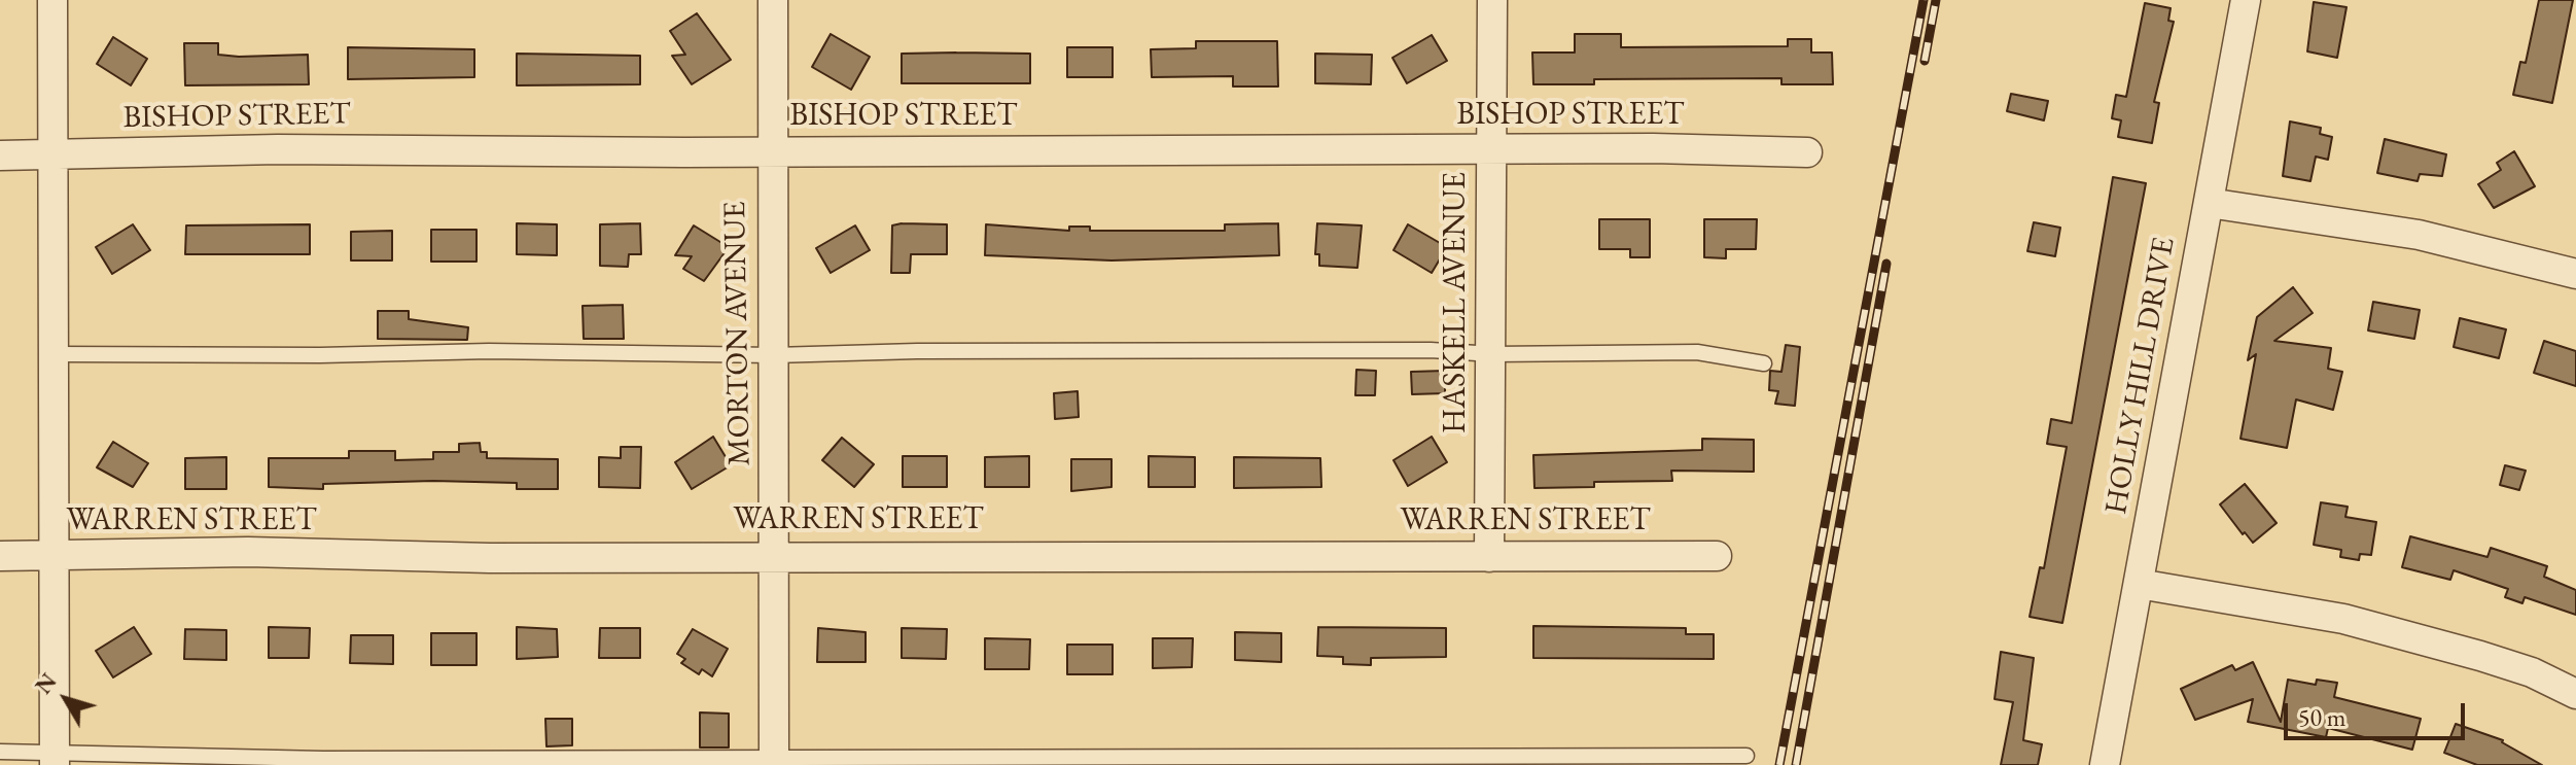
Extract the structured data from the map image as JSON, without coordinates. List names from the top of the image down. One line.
{"streets":{"street":["BISHOP STREET","HASKELL AVENUE","MORTON AVENUE","HOLLY HILL DRIVE","WARREN STREET"]},"crossings":[["BISHOP STREET","HASKELL AVENUE"],["BISHOP STREET","MORTON AVENUE"],["HASKELL AVENUE","WARREN STREET"],["MORTON AVENUE","WARREN STREET"]],"scale_bar":"50 m","north":"top left"}
